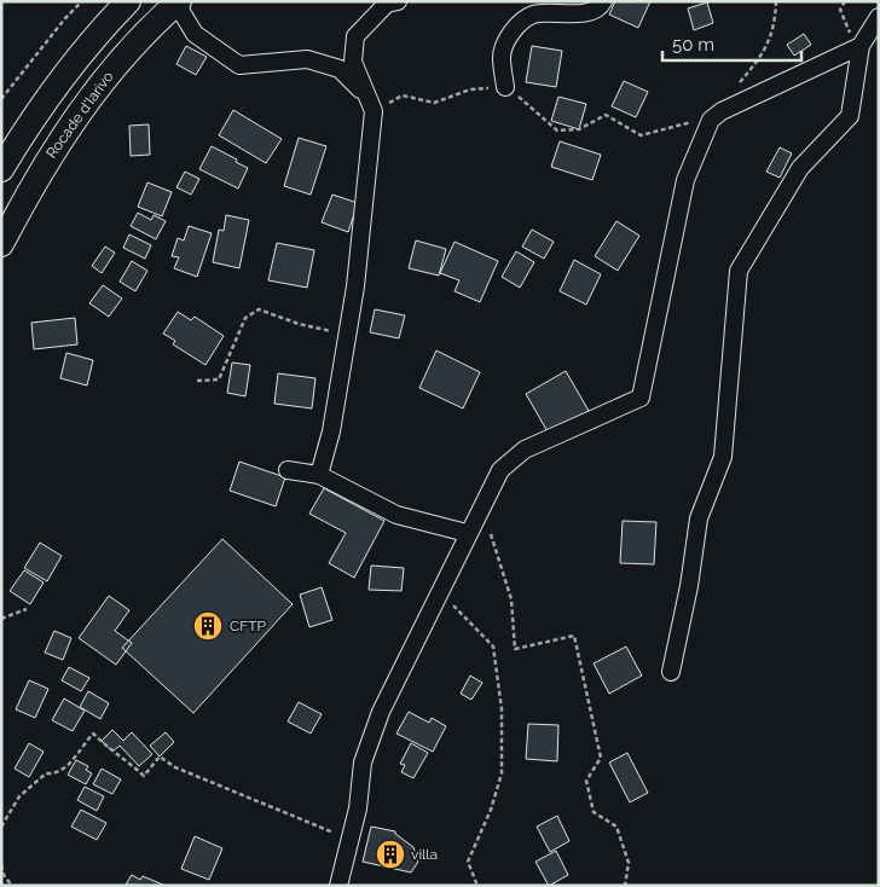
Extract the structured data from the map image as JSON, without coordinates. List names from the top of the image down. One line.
{"streets":{"main road":["Rocade d'Iarivo"]},"places":{"building":["CFTP","villa"]},"scale_bar":"50 m"}
